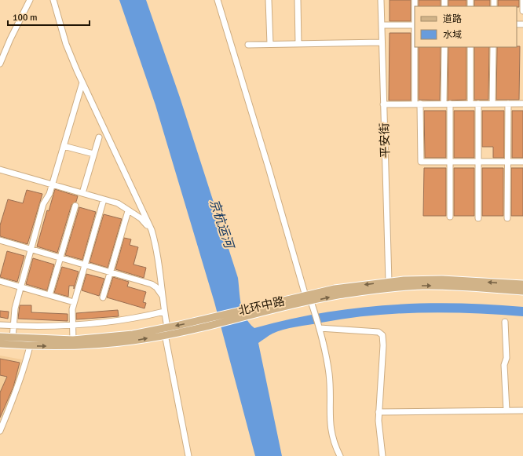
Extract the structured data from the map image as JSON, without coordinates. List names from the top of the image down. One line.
{"streets":{"main road":["北环中路"],"street":["平安街"]},"crossings":[["平安街","北环中路"]],"water":["京杭运河"],"legend":["道路","水域"],"scale_bar":"100 m"}
